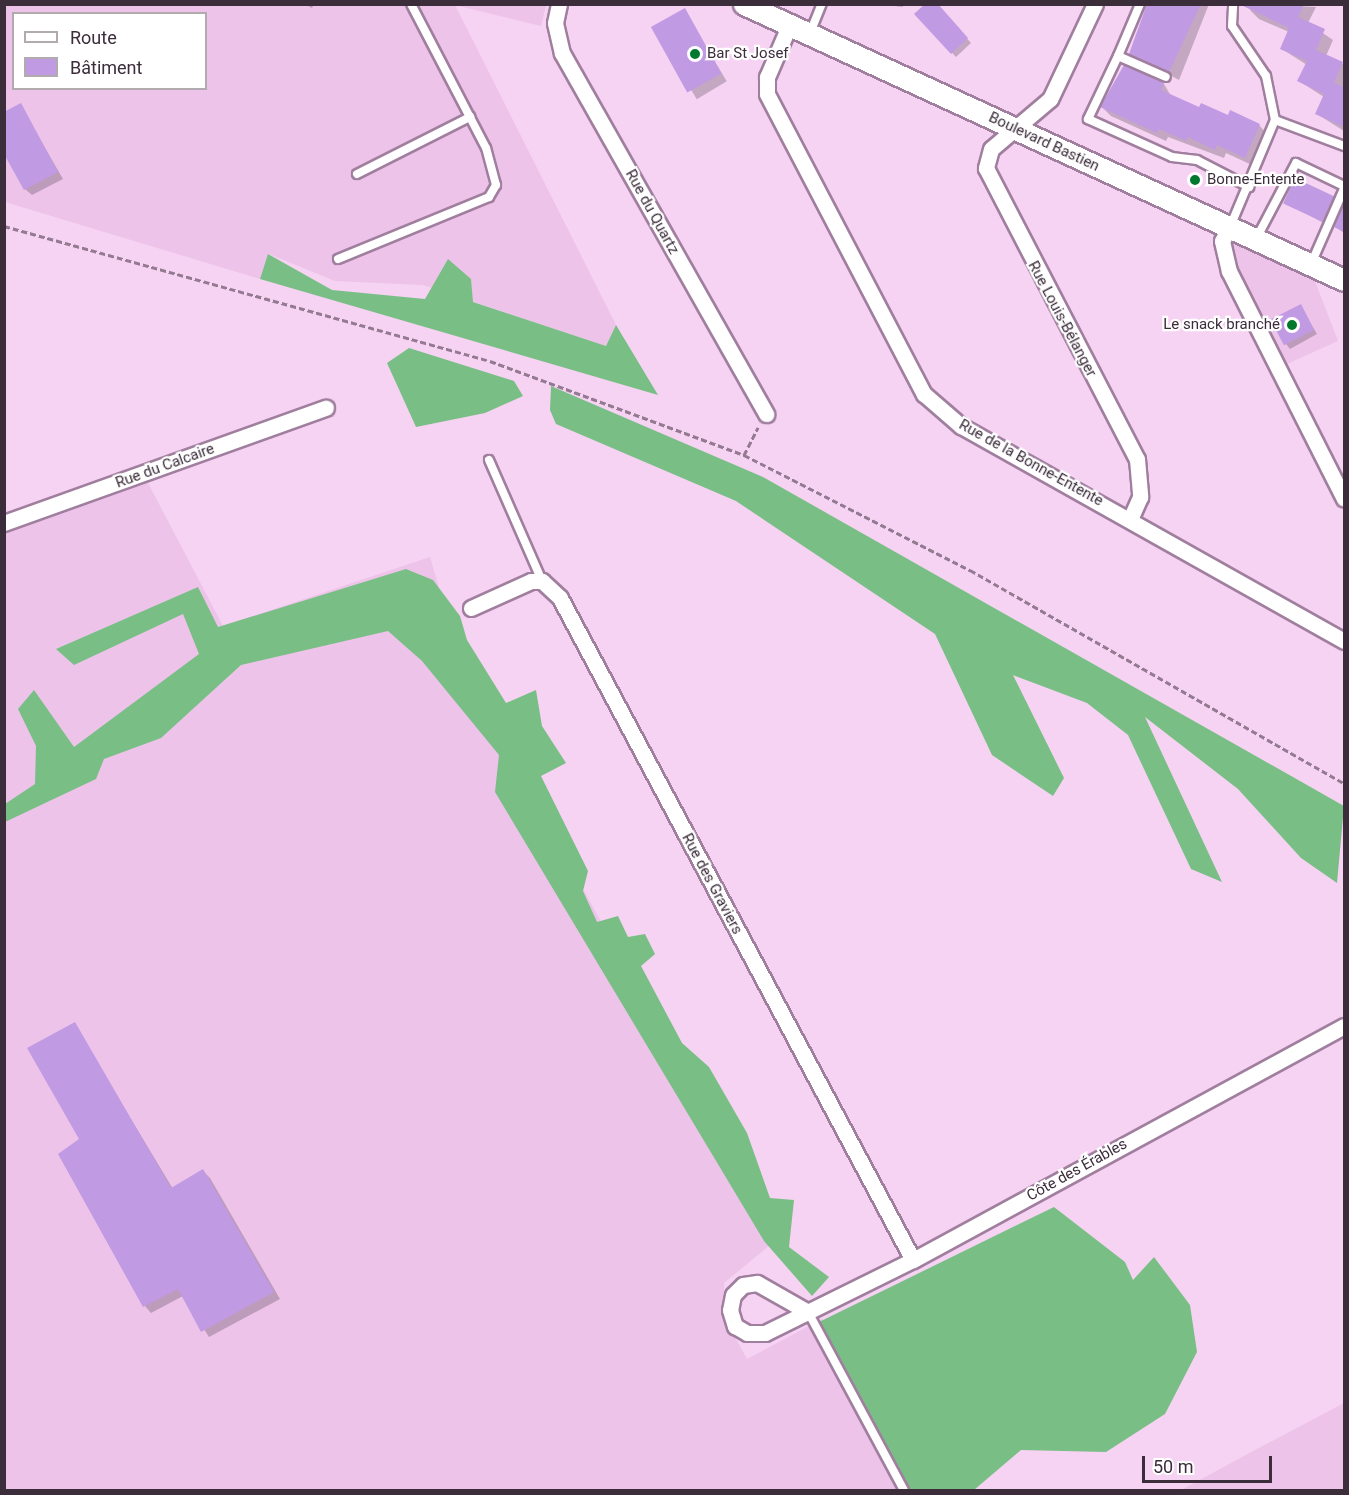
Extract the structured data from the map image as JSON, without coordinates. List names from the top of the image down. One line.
{"streets":{"main road":["Boulevard Bastien"],"street":["Rue du Quartz","Rue Louis-Bélanger","Rue de la Bonne-Entente","Rue du Calcaire","Rue des Graviers","Côte des Érables"]},"crossings":[["Boulevard Bastien","Rue Louis-Bélanger"],["Boulevard Bastien","Rue de la Bonne-Entente"],["Rue Louis-Bélanger","Rue de la Bonne-Entente"],["Rue des Graviers","Côte des Érables"]],"places":["Bar St Josef","Bonne-Entente","Le snack branché"],"legend":["Route","Bâtiment"],"scale_bar":"50 m"}
